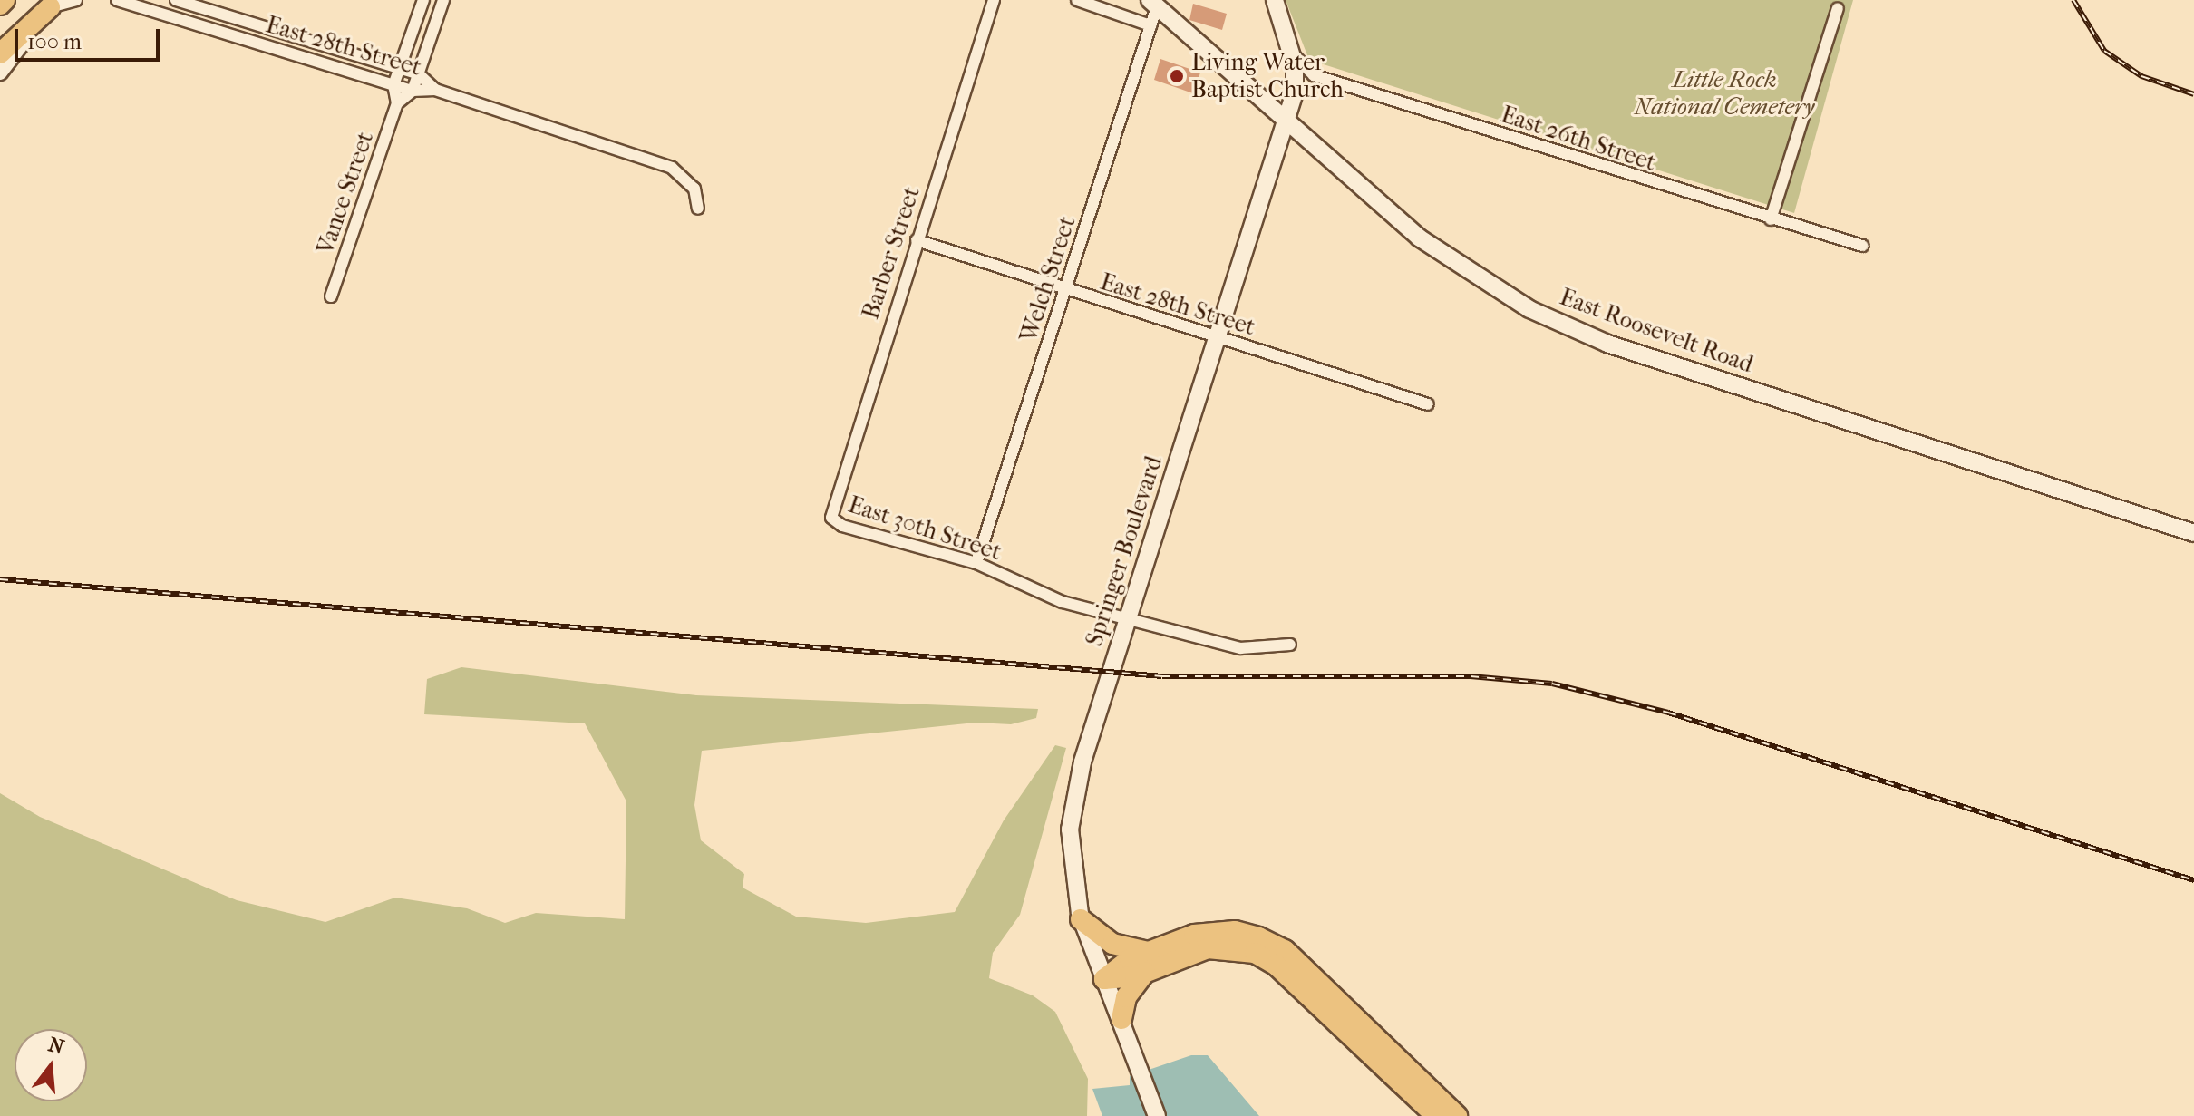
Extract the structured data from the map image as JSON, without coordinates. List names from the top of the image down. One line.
{"streets":{"main road":["East Roosevelt Road","Springer Boulevard"],"street":["East 28th Street","East 26th Street","Vance Street","Barber Street","Welch Street","East 30th Street"]},"crossings":[["East 28th Street","Barber Street"],["East 28th Street","Welch Street"],["East 28th Street","Springer Boulevard"],["East 26th Street","Springer Boulevard"],["Barber Street","East 30th Street"],["Welch Street","East Roosevelt Road"],["Welch Street","East 30th Street"],["East Roosevelt Road","Springer Boulevard"],["East 30th Street","Springer Boulevard"]],"parks":["Little Rock National Cemetery"],"places":["Living Water Baptist Church"],"scale_bar":"100 m","north":"top"}
